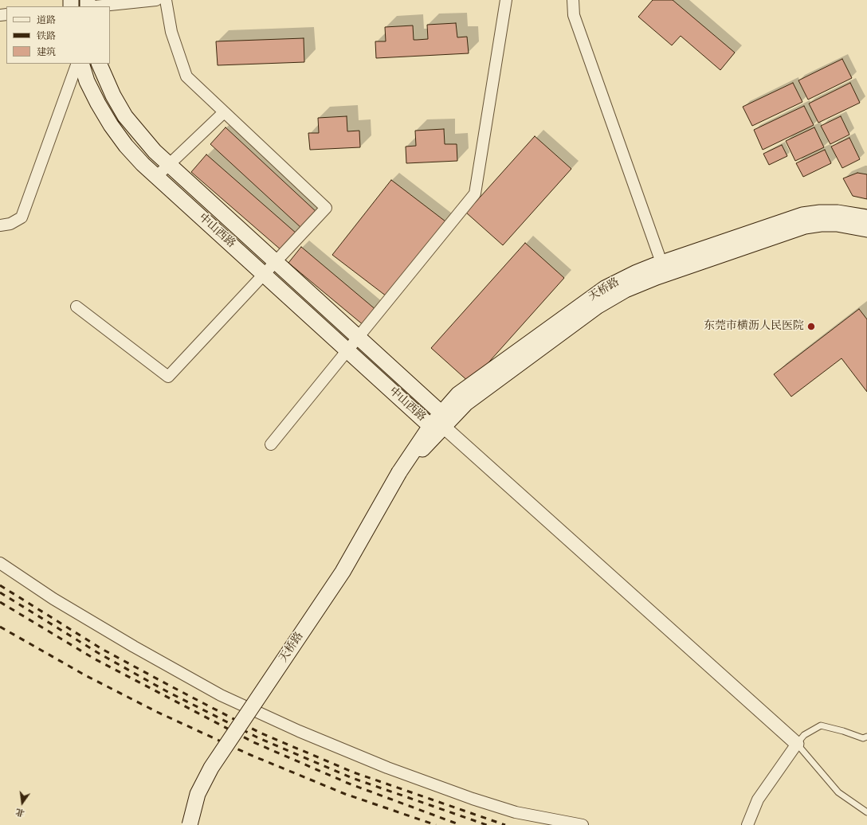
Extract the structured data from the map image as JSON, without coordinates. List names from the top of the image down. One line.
{"streets":{"main road":["中山西路","天桥路"]},"crossings":[["中山西路","天桥路"]],"places":["东莞市横沥人民医院"],"legend":["道路","铁路","建筑"],"north":"bottom"}
